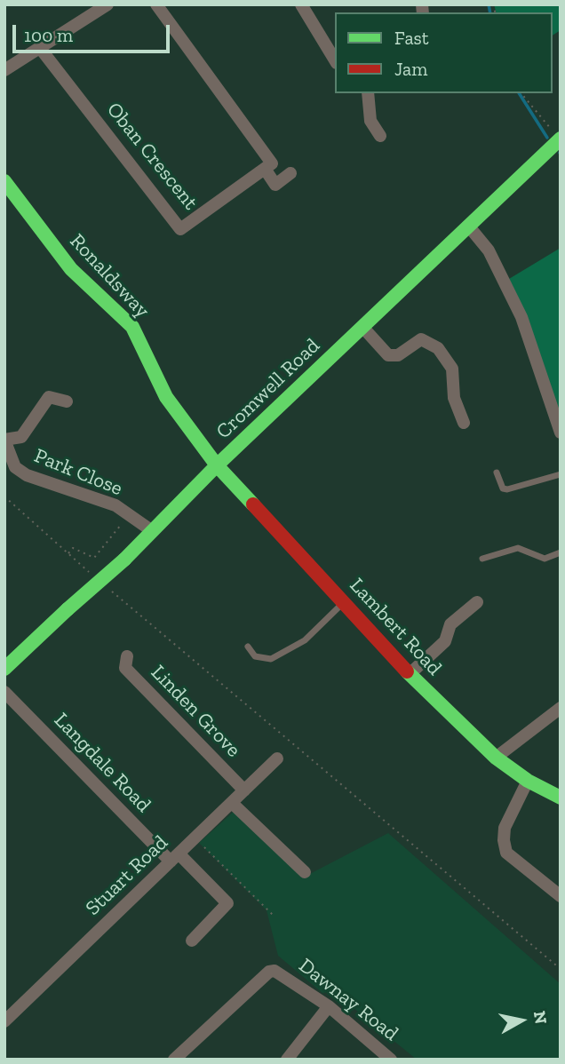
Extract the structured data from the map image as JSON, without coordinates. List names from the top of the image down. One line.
{"streets":{"street":["Oban Crescent","Ronaldsway","Cromwell Road","Park Close","Lambert Road","Linden Grove","Langdale Road","Stuart Road","Dawnay Road"]},"crossings":[["Ronaldsway","Cromwell Road"],["Ronaldsway","Lambert Road"],["Cromwell Road","Park Close"],["Cromwell Road","Lambert Road"],["Linden Grove","Stuart Road"],["Langdale Road","Stuart Road"]],"legend":["Fast","Jam"],"scale_bar":"100 m","north":"right"}
